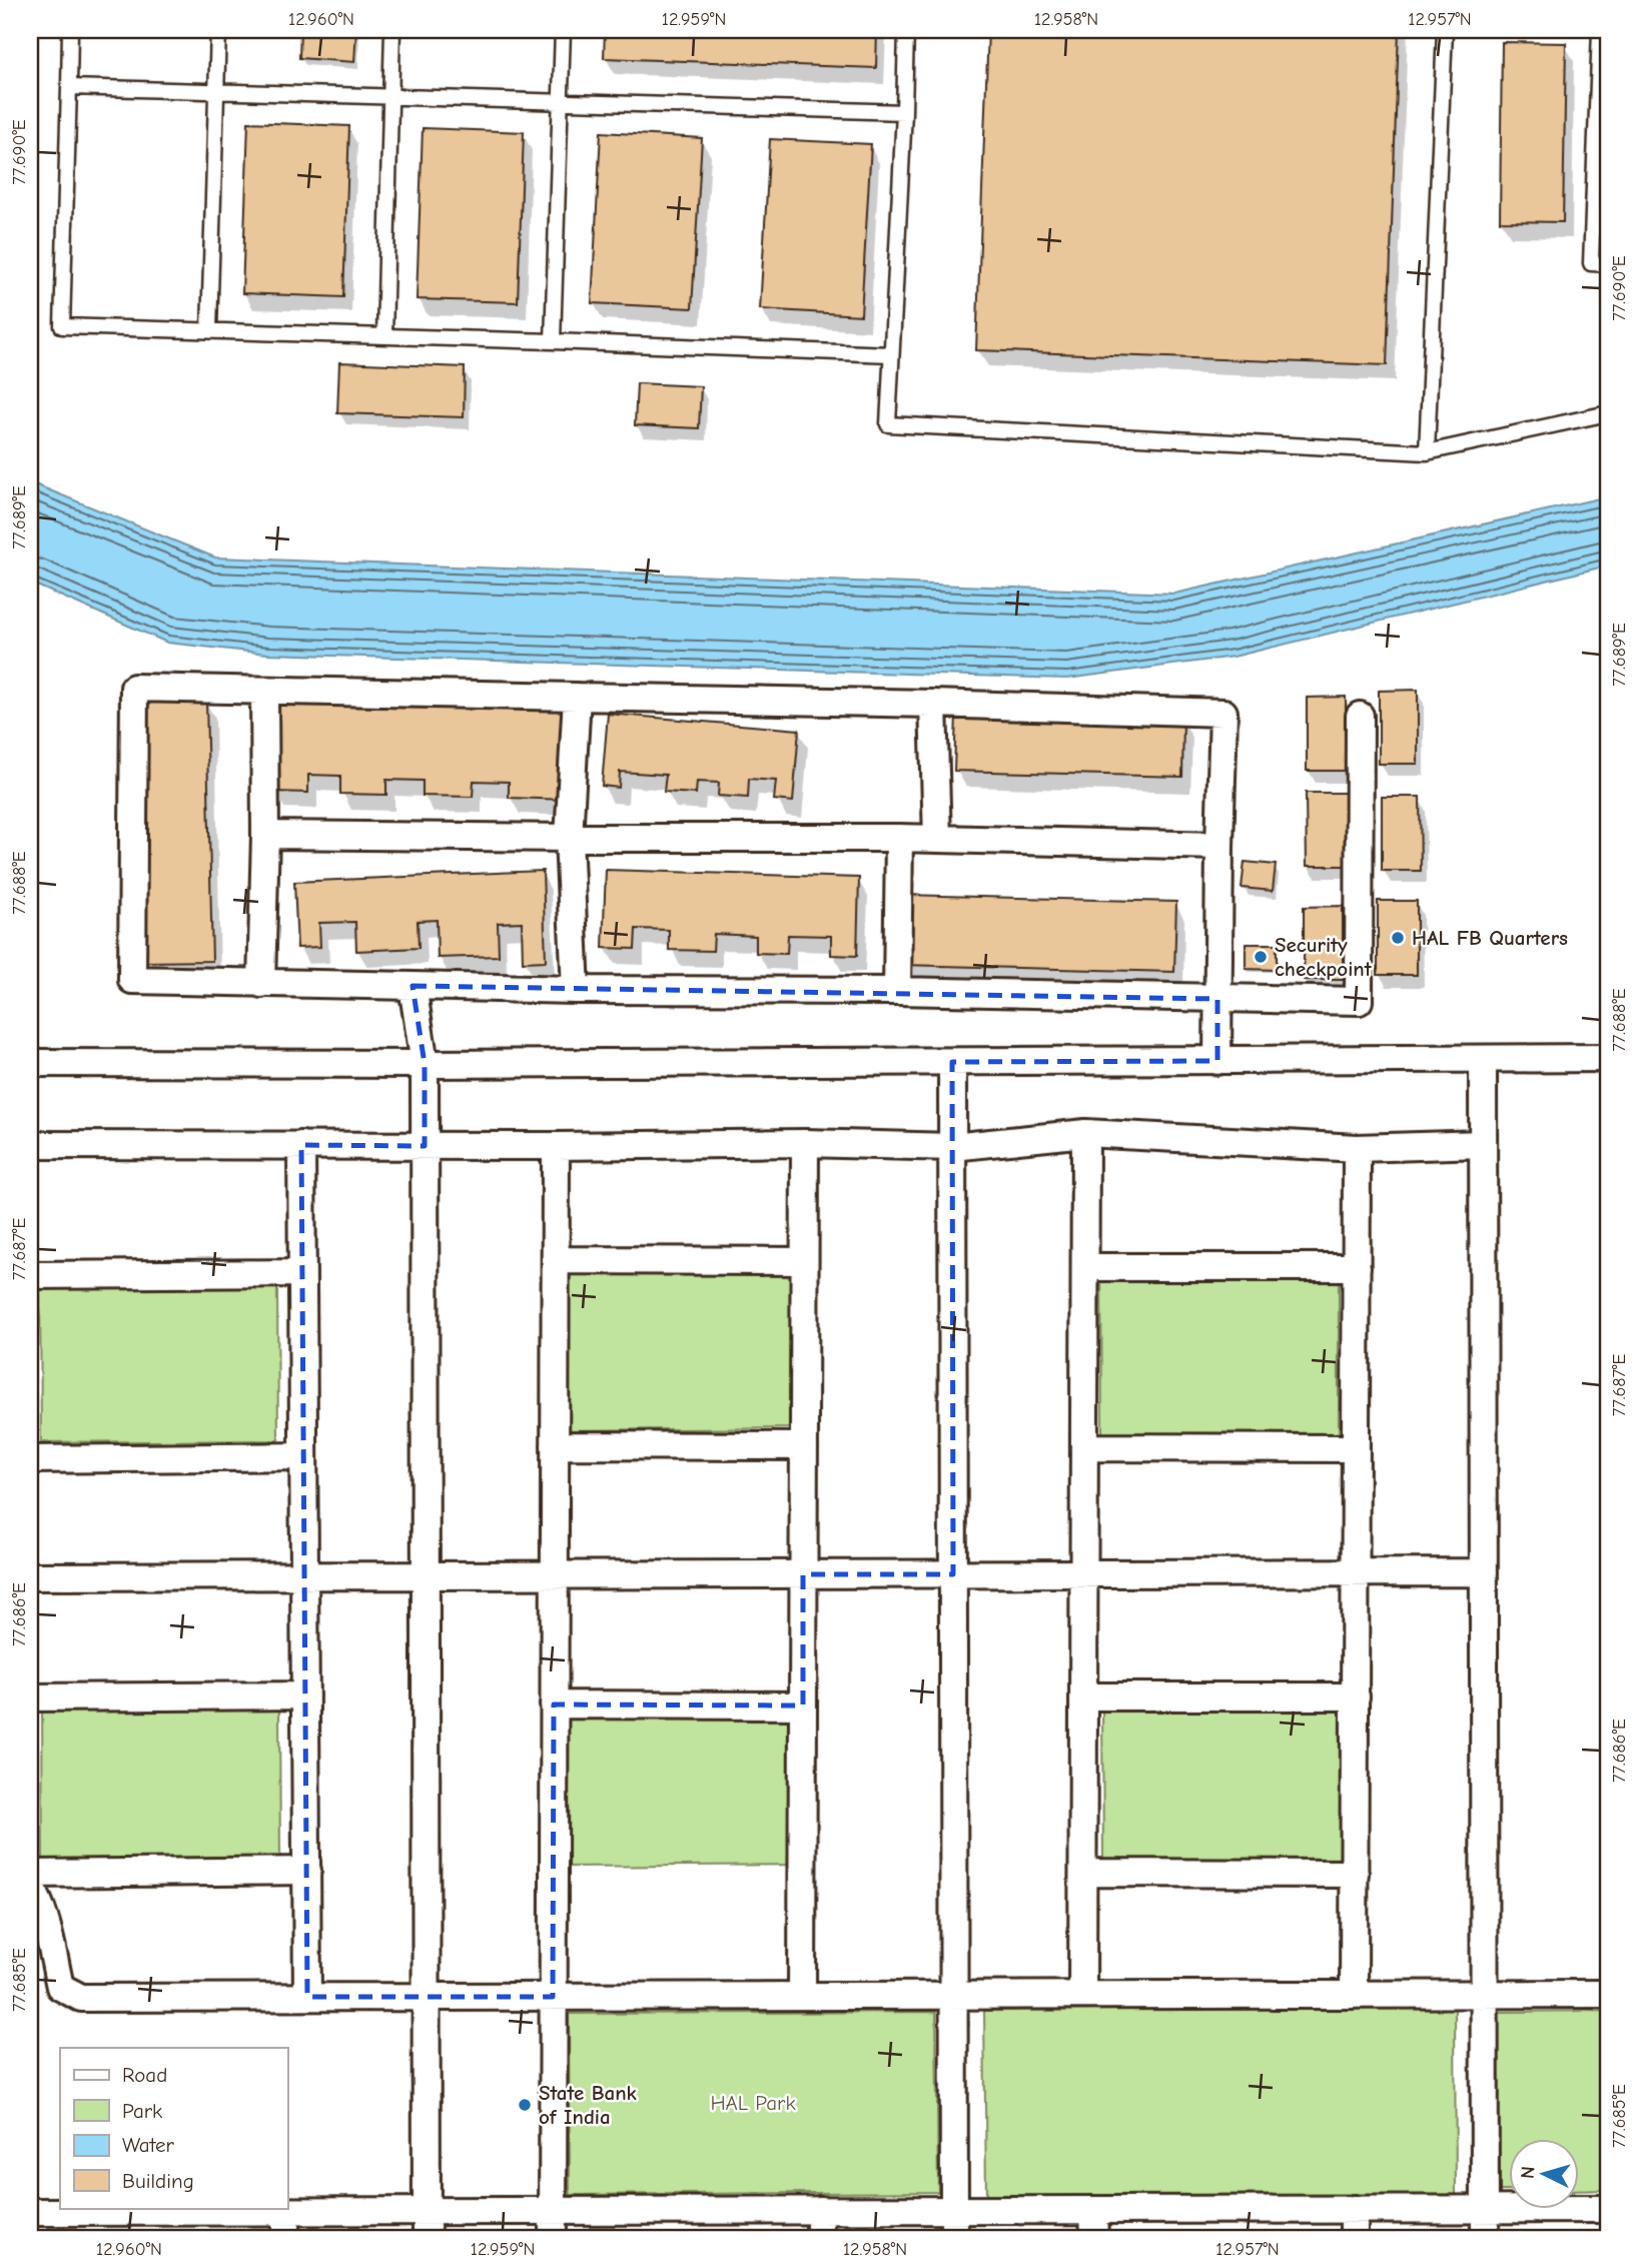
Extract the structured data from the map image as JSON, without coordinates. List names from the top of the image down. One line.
{"parks":["HAL Park"],"places":["HAL FB Quarters","Security checkpoint","State Bank of India"],"legend":["Road","Park","Water","Building"],"north":"left","coordinates":["12.960°N","12.959°N","12.958°N","12.957°N","77.690°E","77.689°E","77.688°E","77.687°E","77.686°E","77.685°E"]}
